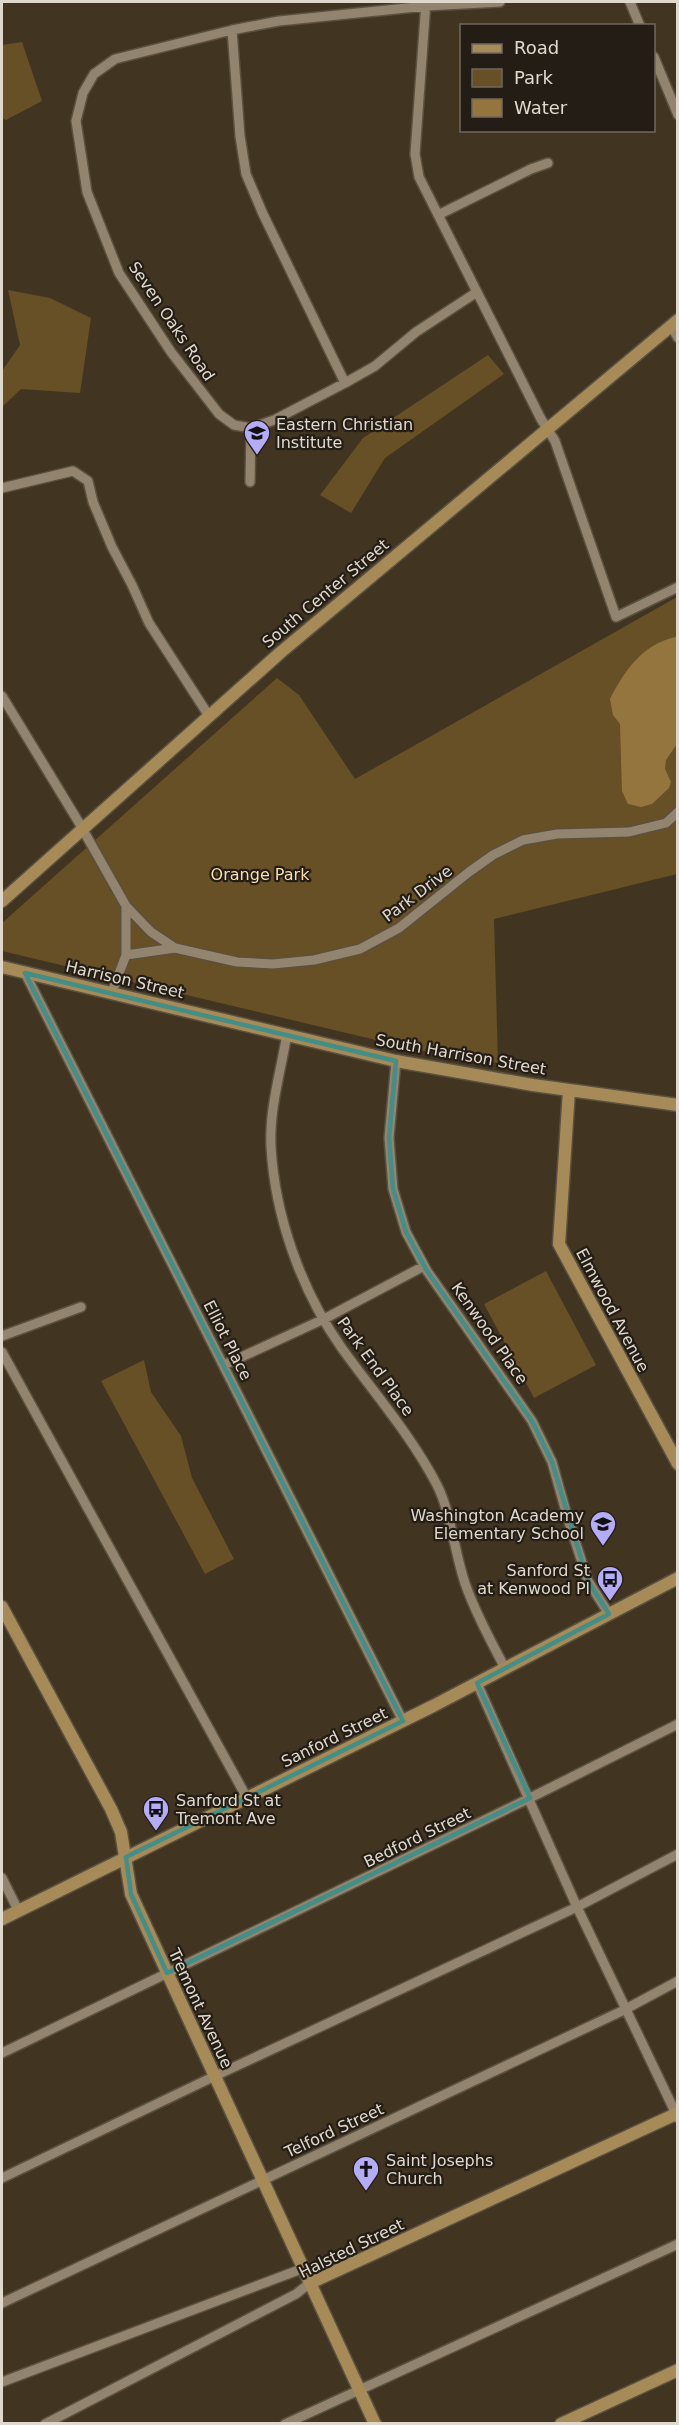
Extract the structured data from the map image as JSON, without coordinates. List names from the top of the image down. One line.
{"streets":{"main road":["South Center Street","Harrison Street","South Harrison Street","Elmwood Avenue","Sanford Street","Tremont Avenue","Halsted Street"],"street":["Seven Oaks Road","Park Drive","Kenwood Place","Elliot Place","Park End Place","Bedford Street","Telford Street"]},"crossings":[["South Center Street","Park Drive"],["Harrison Street","South Harrison Street"],["Harrison Street","Elliot Place"],["South Harrison Street","Elmwood Avenue"],["South Harrison Street","Kenwood Place"],["South Harrison Street","Park End Place"],["Kenwood Place","Sanford Street"],["Elliot Place","Sanford Street"],["Park End Place","Sanford Street"],["Sanford Street","Tremont Avenue"],["Bedford Street","Tremont Avenue"],["Tremont Avenue","Telford Street"],["Tremont Avenue","Halsted Street"]],"parks":["Orange Park"],"places":{"school or university":["Eastern Christian Institute","Washington Academy Elementary School"],"bus stop":["Sanford St at Kenwood Pl","Sanford St at Tremont Ave"],"church":["Saint Josephs Church"]},"legend":["Road","Park","Water"]}
